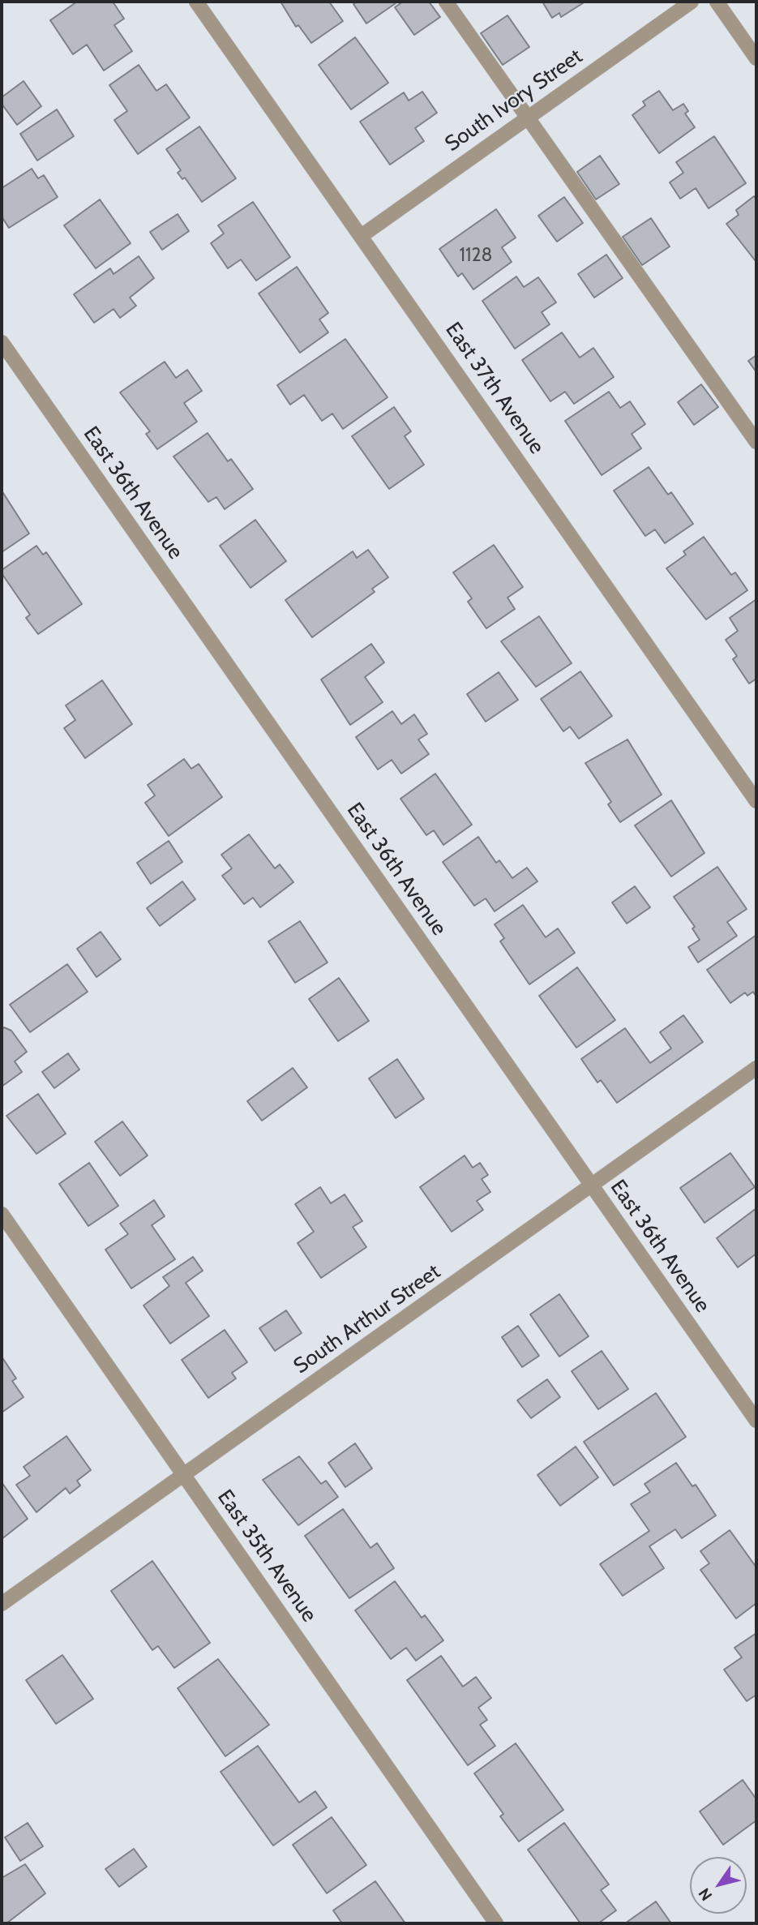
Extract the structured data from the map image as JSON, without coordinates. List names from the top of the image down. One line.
{"streets":{"street":["South Ivory Street","East 37th Avenue","East 36th Avenue","South Arthur Street","East 35th Avenue"]},"crossings":[["South Ivory Street","East 37th Avenue"],["East 36th Avenue","South Arthur Street"],["South Arthur Street","East 35th Avenue"]],"house_numbers":["1128"],"north":"bottom left"}
